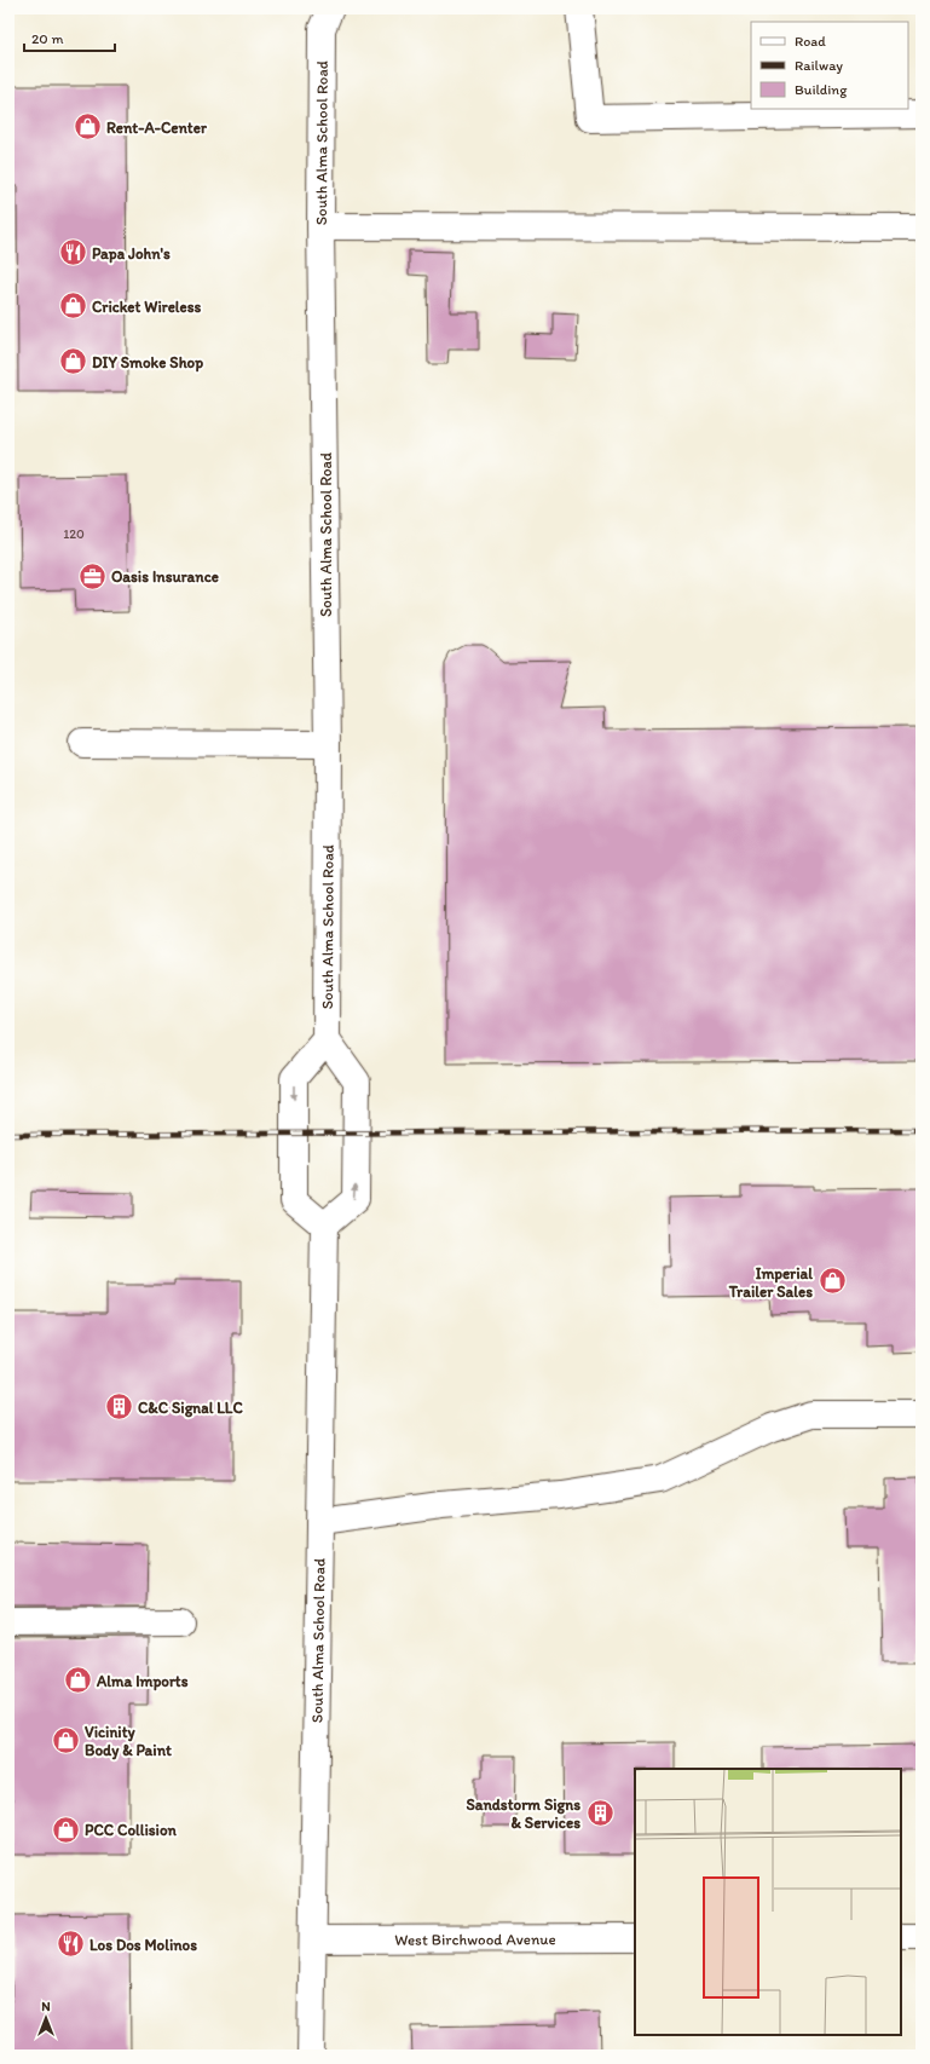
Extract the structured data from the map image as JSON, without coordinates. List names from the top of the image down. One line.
{"streets":{"main road":["South Alma School Road","West Birchwood Avenue"]},"crossings":[["South Alma School Road","West Birchwood Avenue"]],"places":{"shop":["Rent-A-Center","Cricket Wireless","DIY Smoke Shop","Imperial Trailer Sales","Alma Imports","Vicinity Body & Paint","PCC Collision"],"restaurant":["Papa John's","Los Dos Molinos"],"office":["Oasis Insurance"],"building":["C&C Signal LLC","Sandstorm Signs & Services"]},"house_numbers":["120"],"legend":["Road","Railway","Building"],"scale_bar":"20 m","north":"top"}
